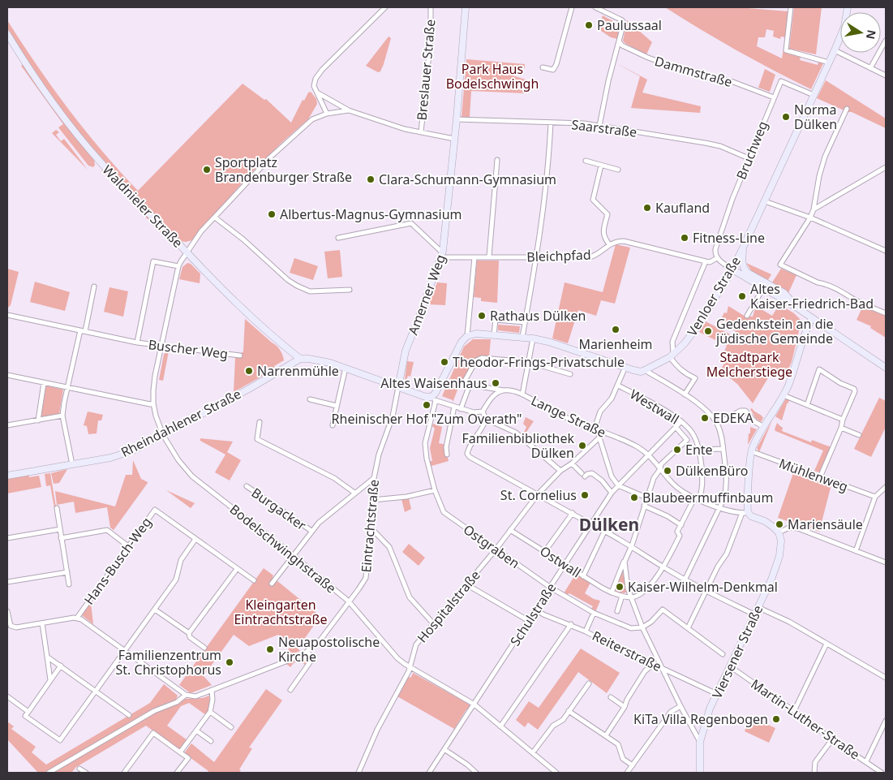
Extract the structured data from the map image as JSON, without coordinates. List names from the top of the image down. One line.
{"streets":{"main road":["Waldnieler Straße","Amerner Weg","Venloer Straße","Lange Straße","Rheindahlener Straße","Viersener Straße"],"street":["Breslauer Straße","Dammstraße","Saarstraße","Bruchweg","Bleichpfad","Buscher Weg","Westwall","Mühlenweg","Burgacker","Eintrachtstraße","Ostgraben","Bodelschwinghstraße","Hans-Busch-Weg","Ostwall","Hospitalstraße","Schulstraße","Reiterstraße","Martin-Luther-Straße"]},"crossings":[["Dammstraße","Bruchweg"],["Saarstraße","Bruchweg"],["Saarstraße","Amerner Weg"],["Bruchweg","Bleichpfad"],["Bruchweg","Venloer Straße"],["Waldnieler Straße","Rheindahlener Straße"],["Waldnieler Straße","Bodelschwinghstraße"],["Bleichpfad","Amerner Weg"],["Amerner Weg","Eintrachtstraße"],["Buscher Weg","Bodelschwinghstraße"],["Westwall","Lange Straße"],["Westwall","Schulstraße"],["Lange Straße","Schulstraße"],["Lange Straße","Viersener Straße"],["Rheindahlener Straße","Bodelschwinghstraße"],["Eintrachtstraße","Bodelschwinghstraße"],["Ostgraben","Hospitalstraße"],["Ostgraben","Schulstraße"],["Bodelschwinghstraße","Hospitalstraße"],["Bodelschwinghstraße","Schulstraße"],["Ostwall","Hospitalstraße"],["Ostwall","Schulstraße"],["Schulstraße","Reiterstraße"],["Reiterstraße","Viersener Straße"],["Viersener Straße","Martin-Luther-Straße"]],"districts":["Dülken"],"parks":["Park Haus Bodelschwingh","Stadtpark Melcherstiege","Kleingarten Eintrachtstraße"],"places":["Paulussaal","Norma Dülken","Sportplatz Brandenburger Straße","Clara-Schumann-Gymnasium","Kaufland","Albertus-Magnus-Gymnasium","Fitness-Line","Altes Kaiser-Friedrich-Bad","Rathaus Dülken","Marienheim","Gedenkstein an die jüdische Gemeinde","Theodor-Frings-Privatschule","Narrenmühle","Altes Waisenhaus","Rheinischer Hof \"Zum Overath\"","EDEKA","Familienbibliothek Dülken","Ente","DülkenBüro","St. Cornelius","Blaubeermuffinbaum","Mariensäule","Kaiser-Wilhelm-Denkmal","Neuapostolische Kirche","Familienzentrum St. Christophorus","KiTa Villa Regenbogen"],"north":"right"}
